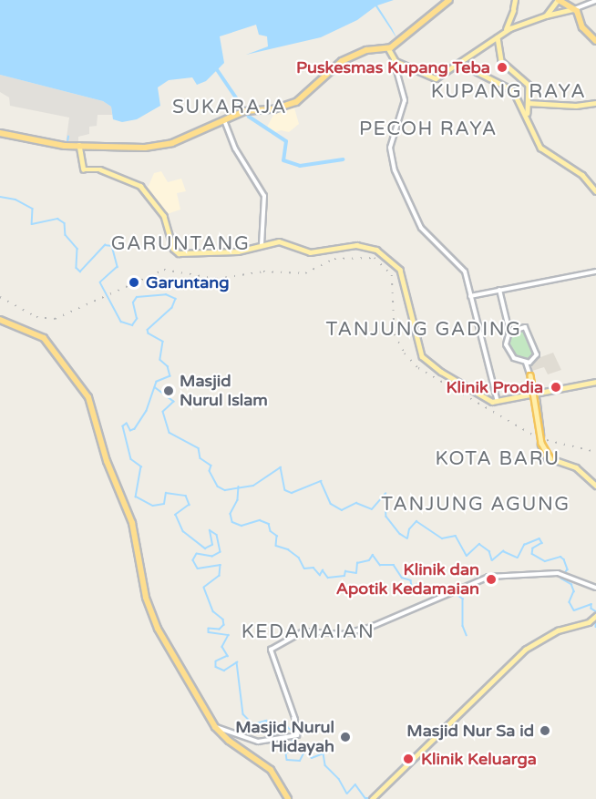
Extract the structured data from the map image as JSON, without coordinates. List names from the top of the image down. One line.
{"districts":["KUPANG RAYA","SUKARAJA","PECOH RAYA","GARUNTANG","TANJUNG GADING","KOTA BARU","TANJUNG AGUNG","KEDAMAIAN"],"places":["Puskesmas Kupang Teba","Garuntang","Klinik Prodia","Masjid Nurul Islam","Klinik dan Apotik Kedamaian","Masjid Nur Sa id","Masjid Nurul Hidayah","Klinik Keluarga"]}
